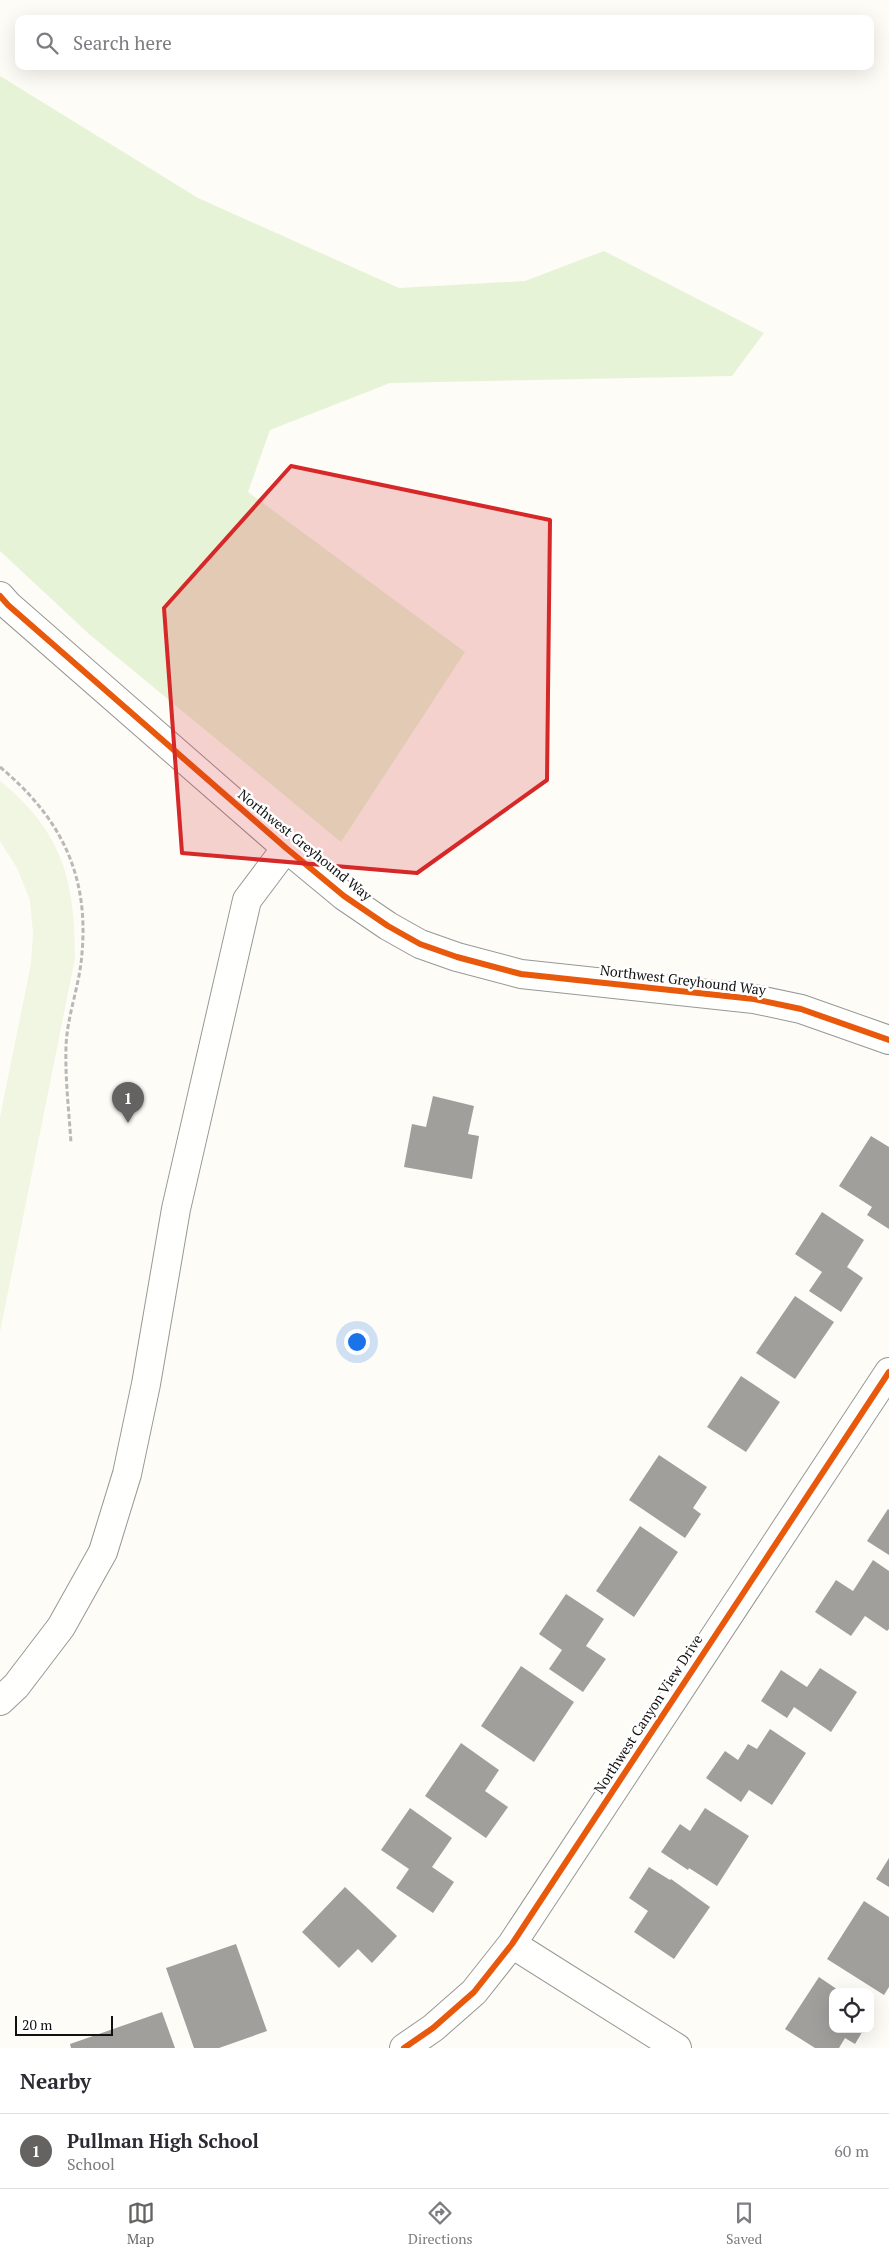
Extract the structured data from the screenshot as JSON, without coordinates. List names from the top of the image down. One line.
{"streets":{"street":["Northwest Greyhound Way","Northwest Canyon View Drive"]},"scale_bar":"20 m","page":{"search":"Search here","pins":"1","scale":"20 m","heading":"Nearby","list":[{"mark":"1","name":"Pullman High School","note":"School","value":"60 m"}],"nav":["Map","Directions","Saved"]}}
